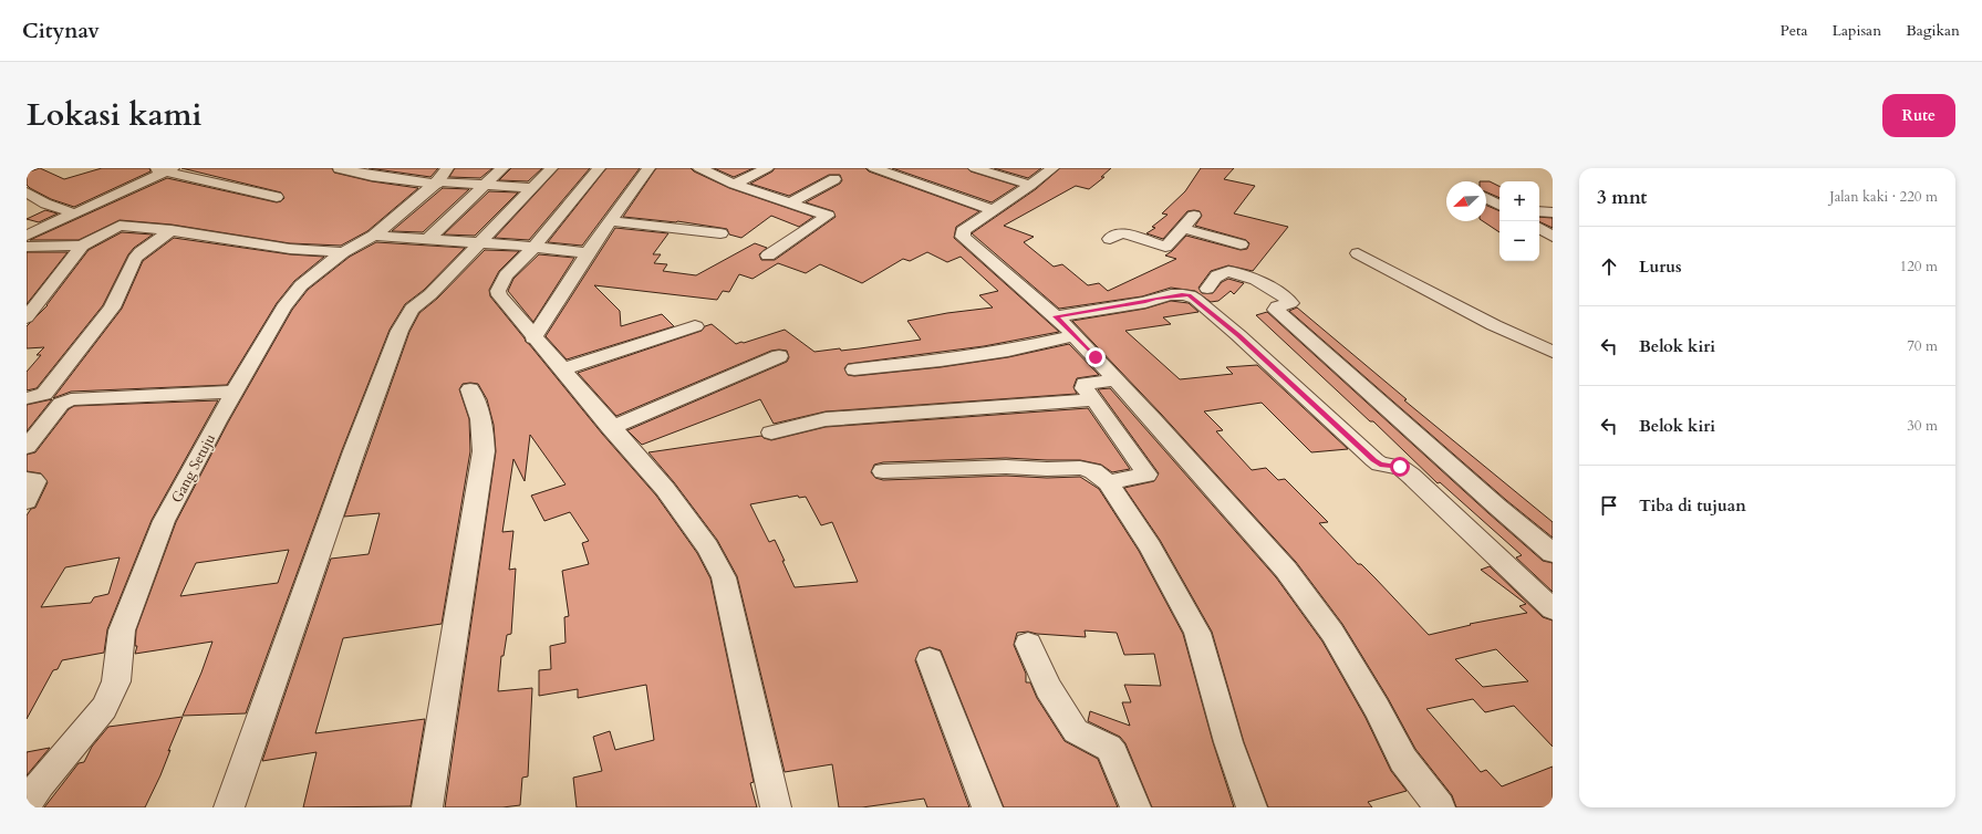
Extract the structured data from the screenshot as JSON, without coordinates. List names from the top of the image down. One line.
{"streets":{"street":["Gang Setuju"]},"north":"bottom left","page":{"header":"Citynav","nav":["Peta","Lapisan","Bagikan"],"title":"Lokasi kami","buttons":"Rute","heading":["3 mnt","Jalan kaki · 220 m"],"map_buttons":["+","−"],"list":[["Lurus","120 m"],["Belok kiri","70 m"],["Belok kiri","30 m"],"Tiba di tujuan"]}}
